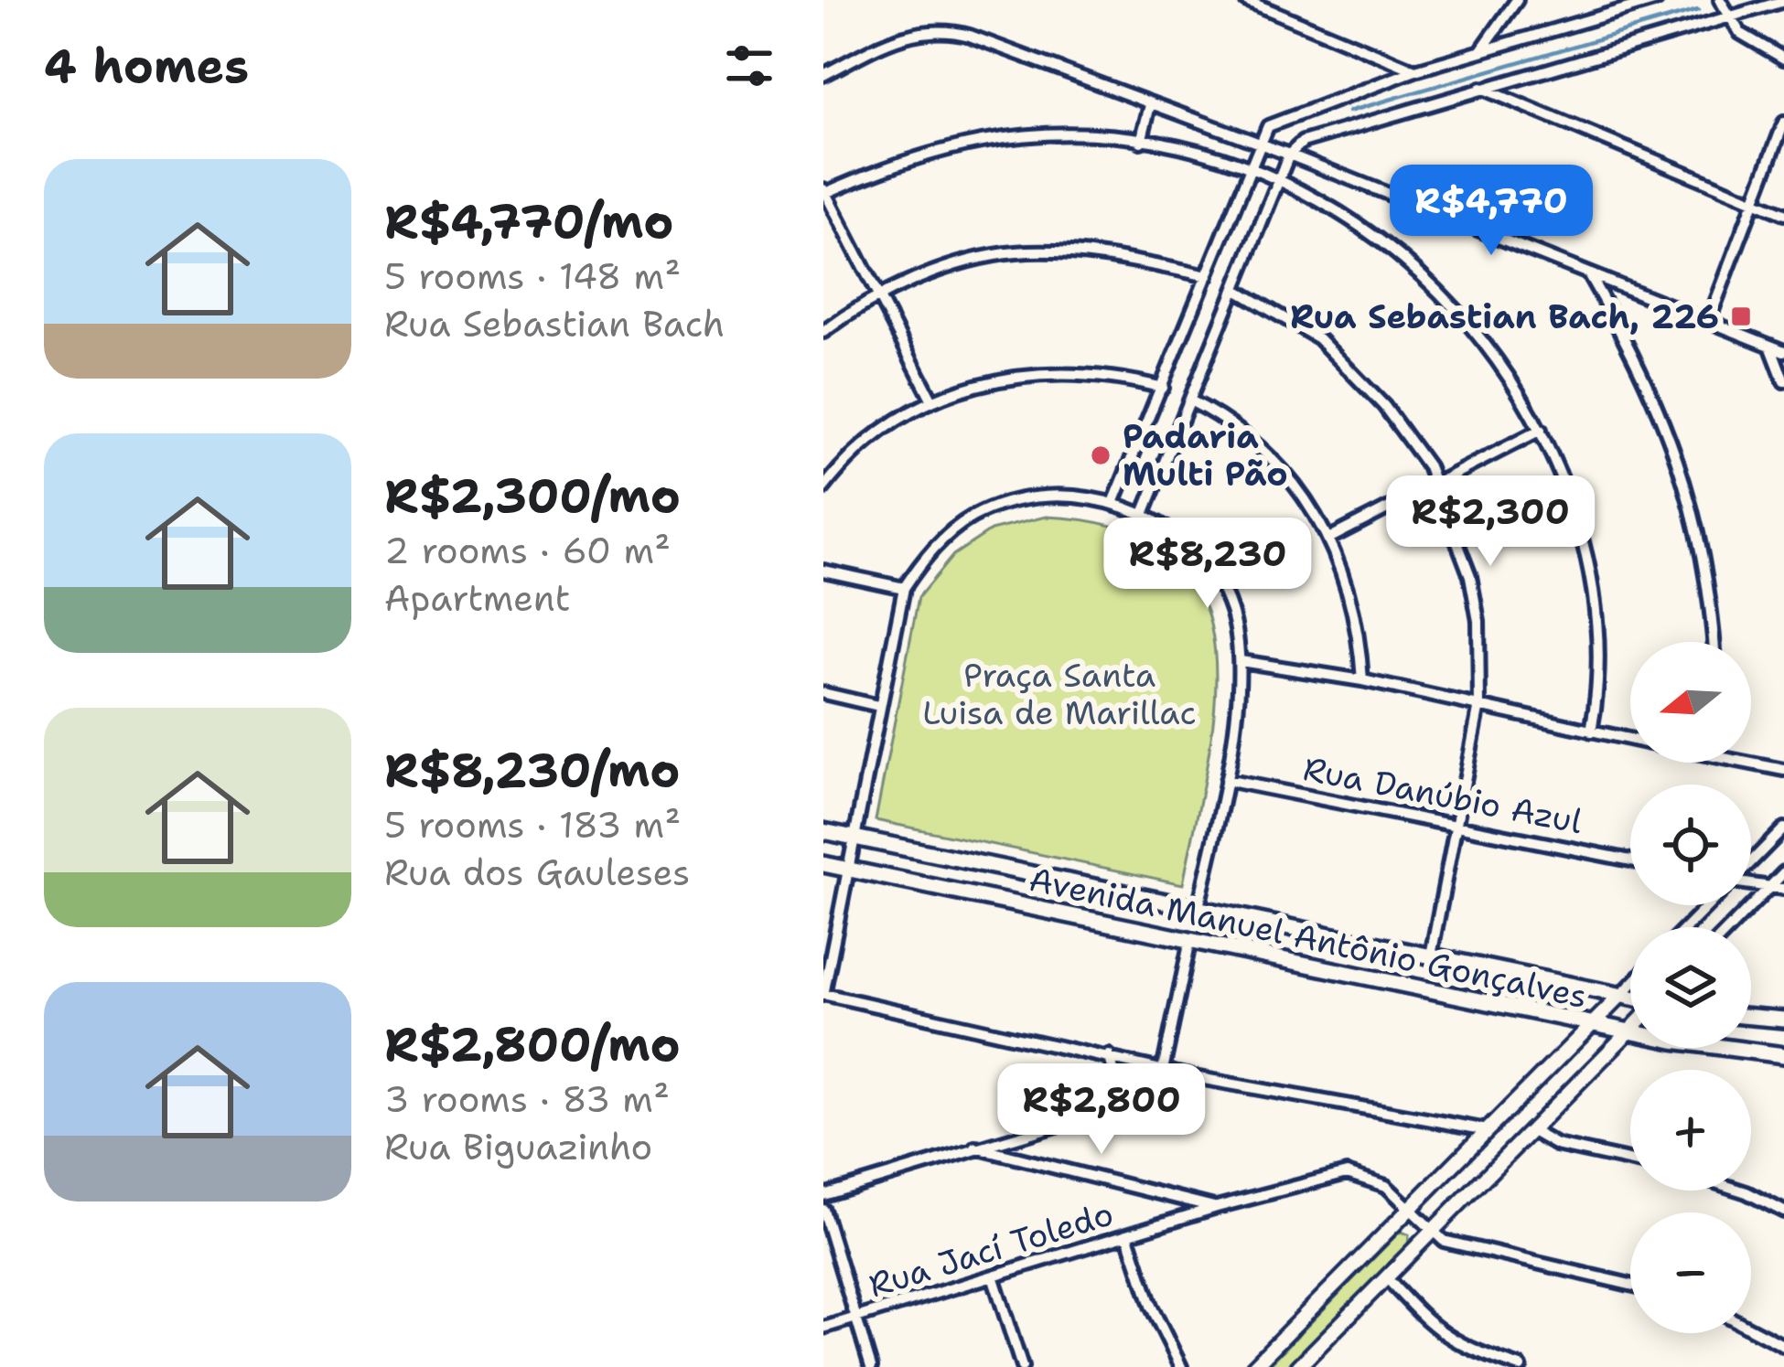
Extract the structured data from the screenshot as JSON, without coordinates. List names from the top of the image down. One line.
{"streets":{"main road":["Avenida Manuel Antônio Gonçalves"],"street":["Rua Danúbio Azul","Rua Jací Toledo"]},"parks":["Praça Santa Luisa de Marillac"],"places":{"transit":["Rua Sebastian Bach, 226"],"other":["Padaria Multi Pão"]},"north":"left","page":{"heading":"4 homes","list":[{"name":"R$4,770/mo","note":"5 rooms · 148 m² · Rua Sebastian Bach"},{"name":"R$2,300/mo","note":"2 rooms · 60 m² · Apartment"},{"name":"R$8,230/mo","note":"5 rooms · 183 m² · Rua dos Gauleses"},{"name":"R$2,800/mo","note":"3 rooms · 83 m² · Rua Biguazinho"}],"price":["R$4,770","R$2,300","R$8,230","R$2,800"],"map_buttons":["+","−"]}}
